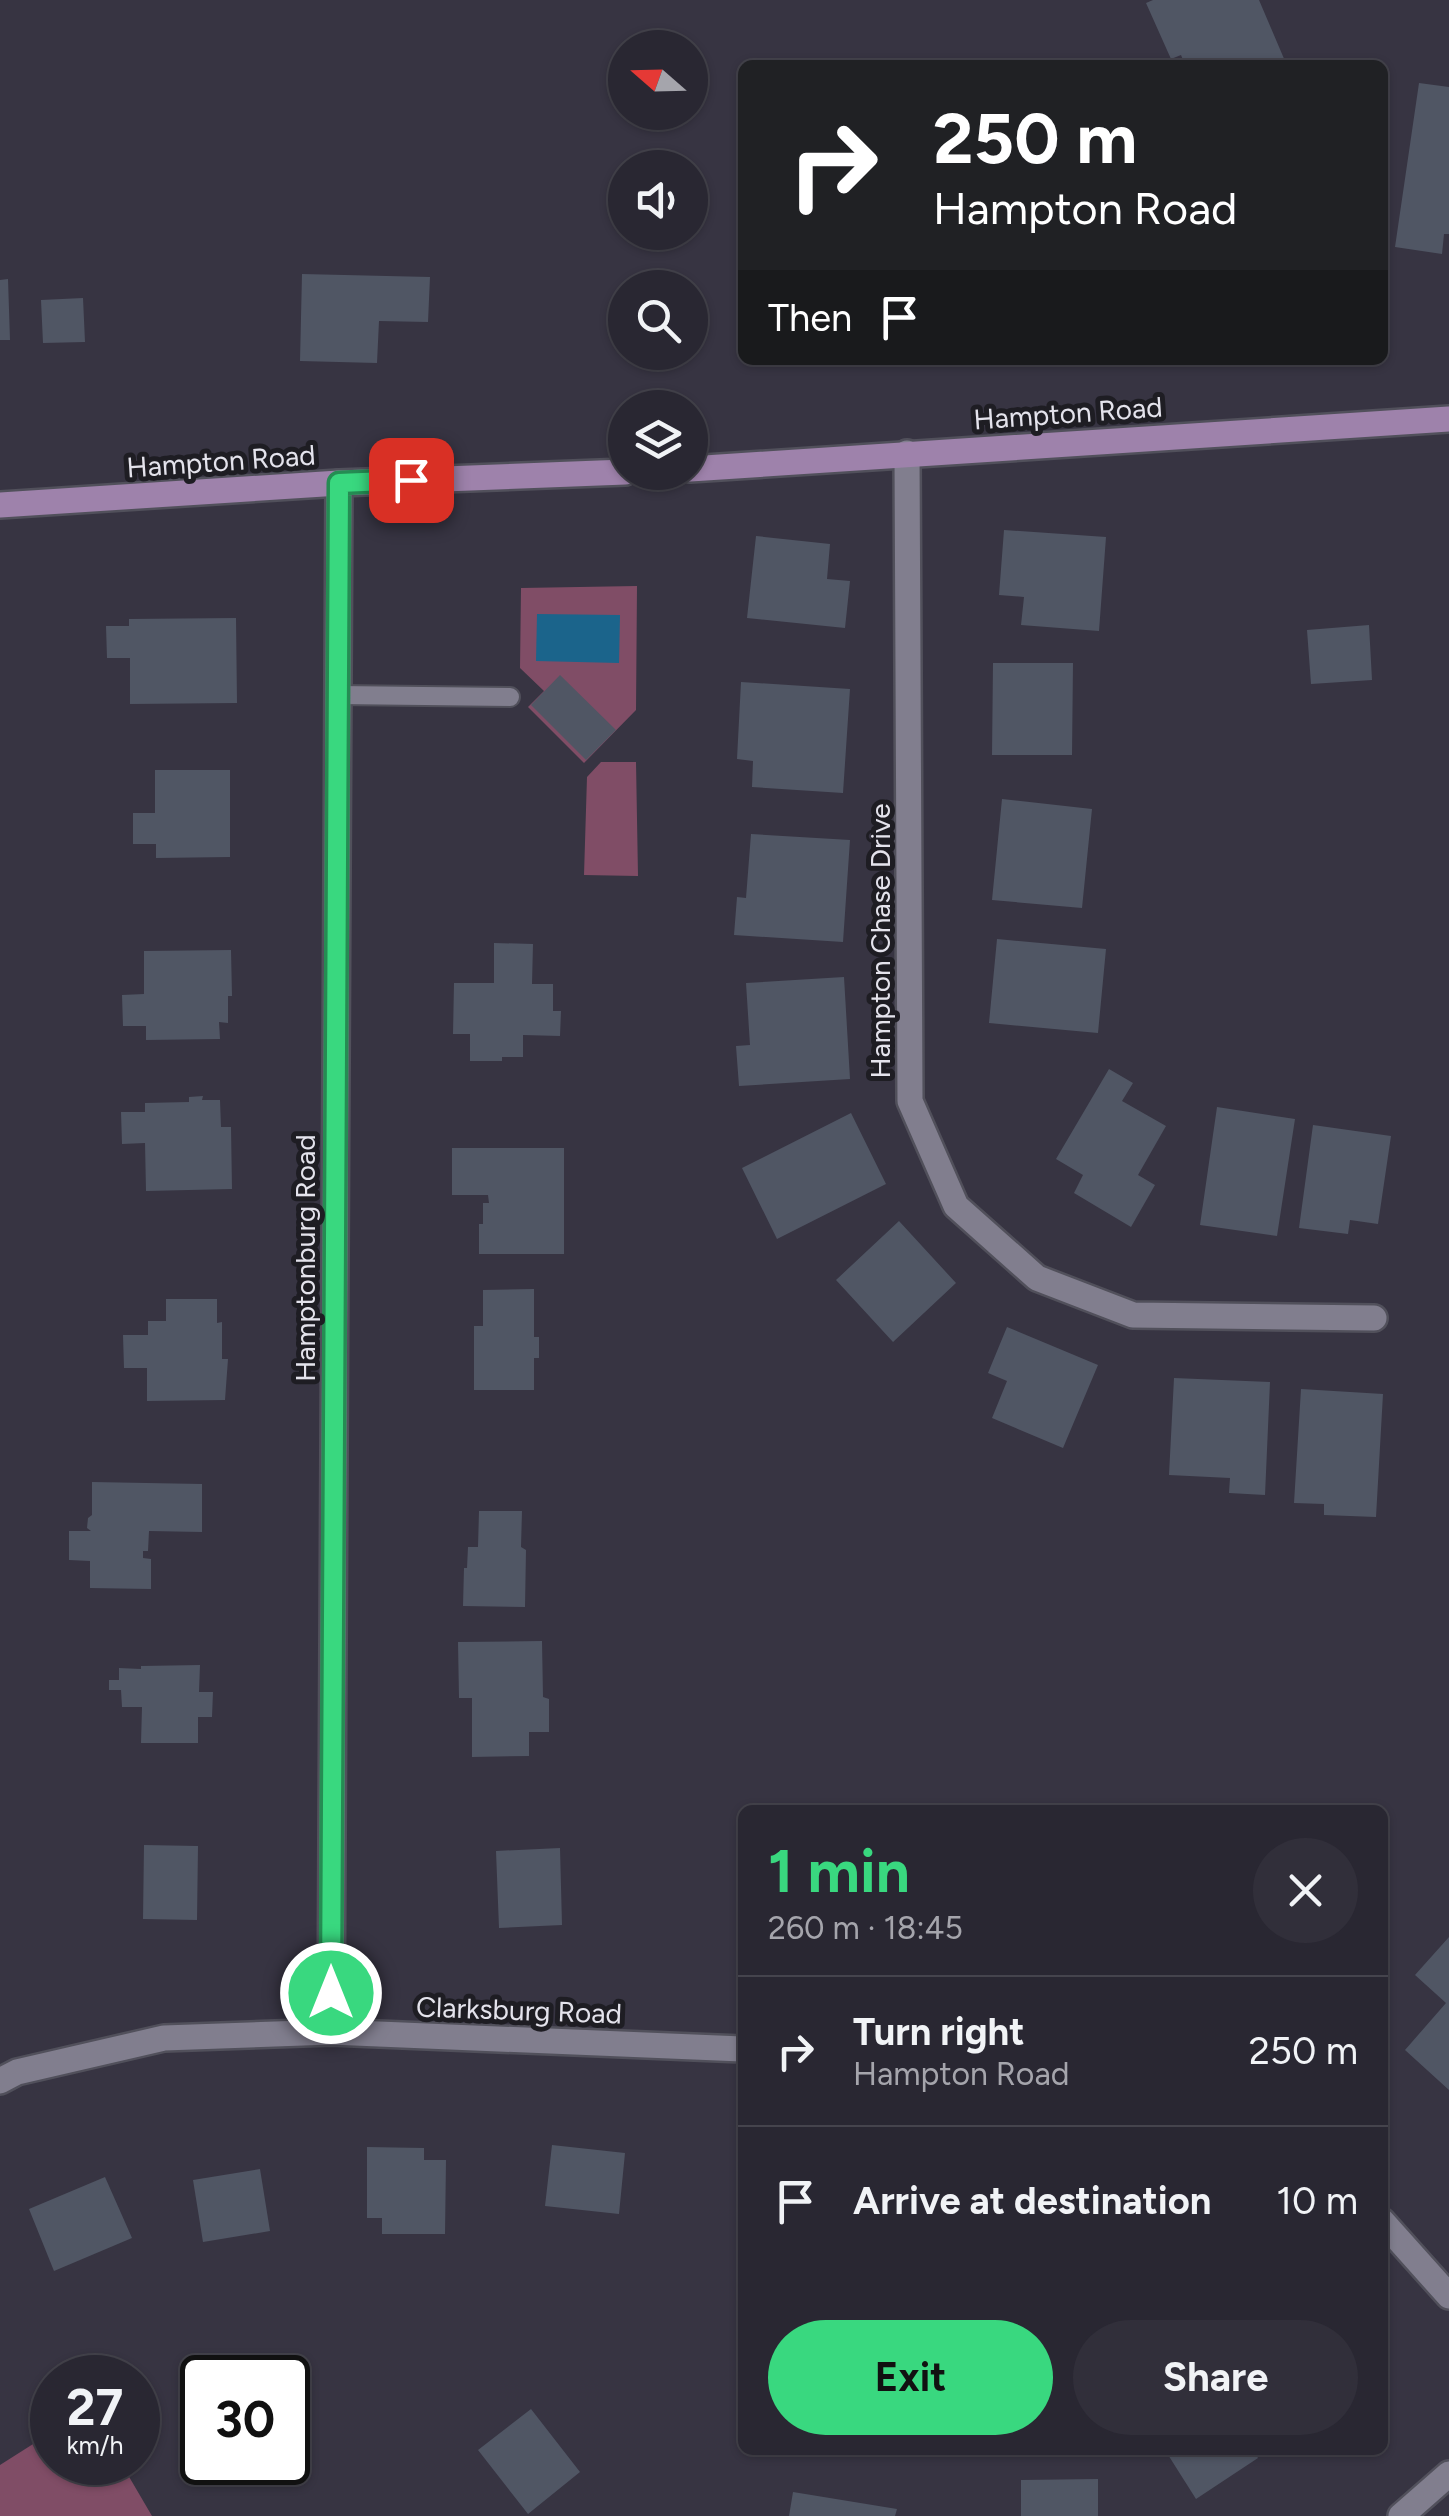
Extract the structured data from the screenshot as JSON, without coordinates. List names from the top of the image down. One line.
{"streets":{"main road":["Hampton Road"],"street":["Hampton Chase Drive","Hamptonburg Road","Clarksburg Road"]},"crossings":[["Hampton Road","Hampton Chase Drive"],["Hampton Road","Hamptonburg Road"],["Hamptonburg Road","Clarksburg Road"]],"north":"left","page":{"turn":["250 m","Hampton Road"],"then":"Then","heading":["1 min","260 m · 18:45"],"list":[{"name":"Turn right","note":"Hampton Road","value":"250 m"},{"name":"Arrive at destination","value":"10 m"}],"buttons":["Exit","Share"],"speed":"27 km/h","limit":"30"}}
